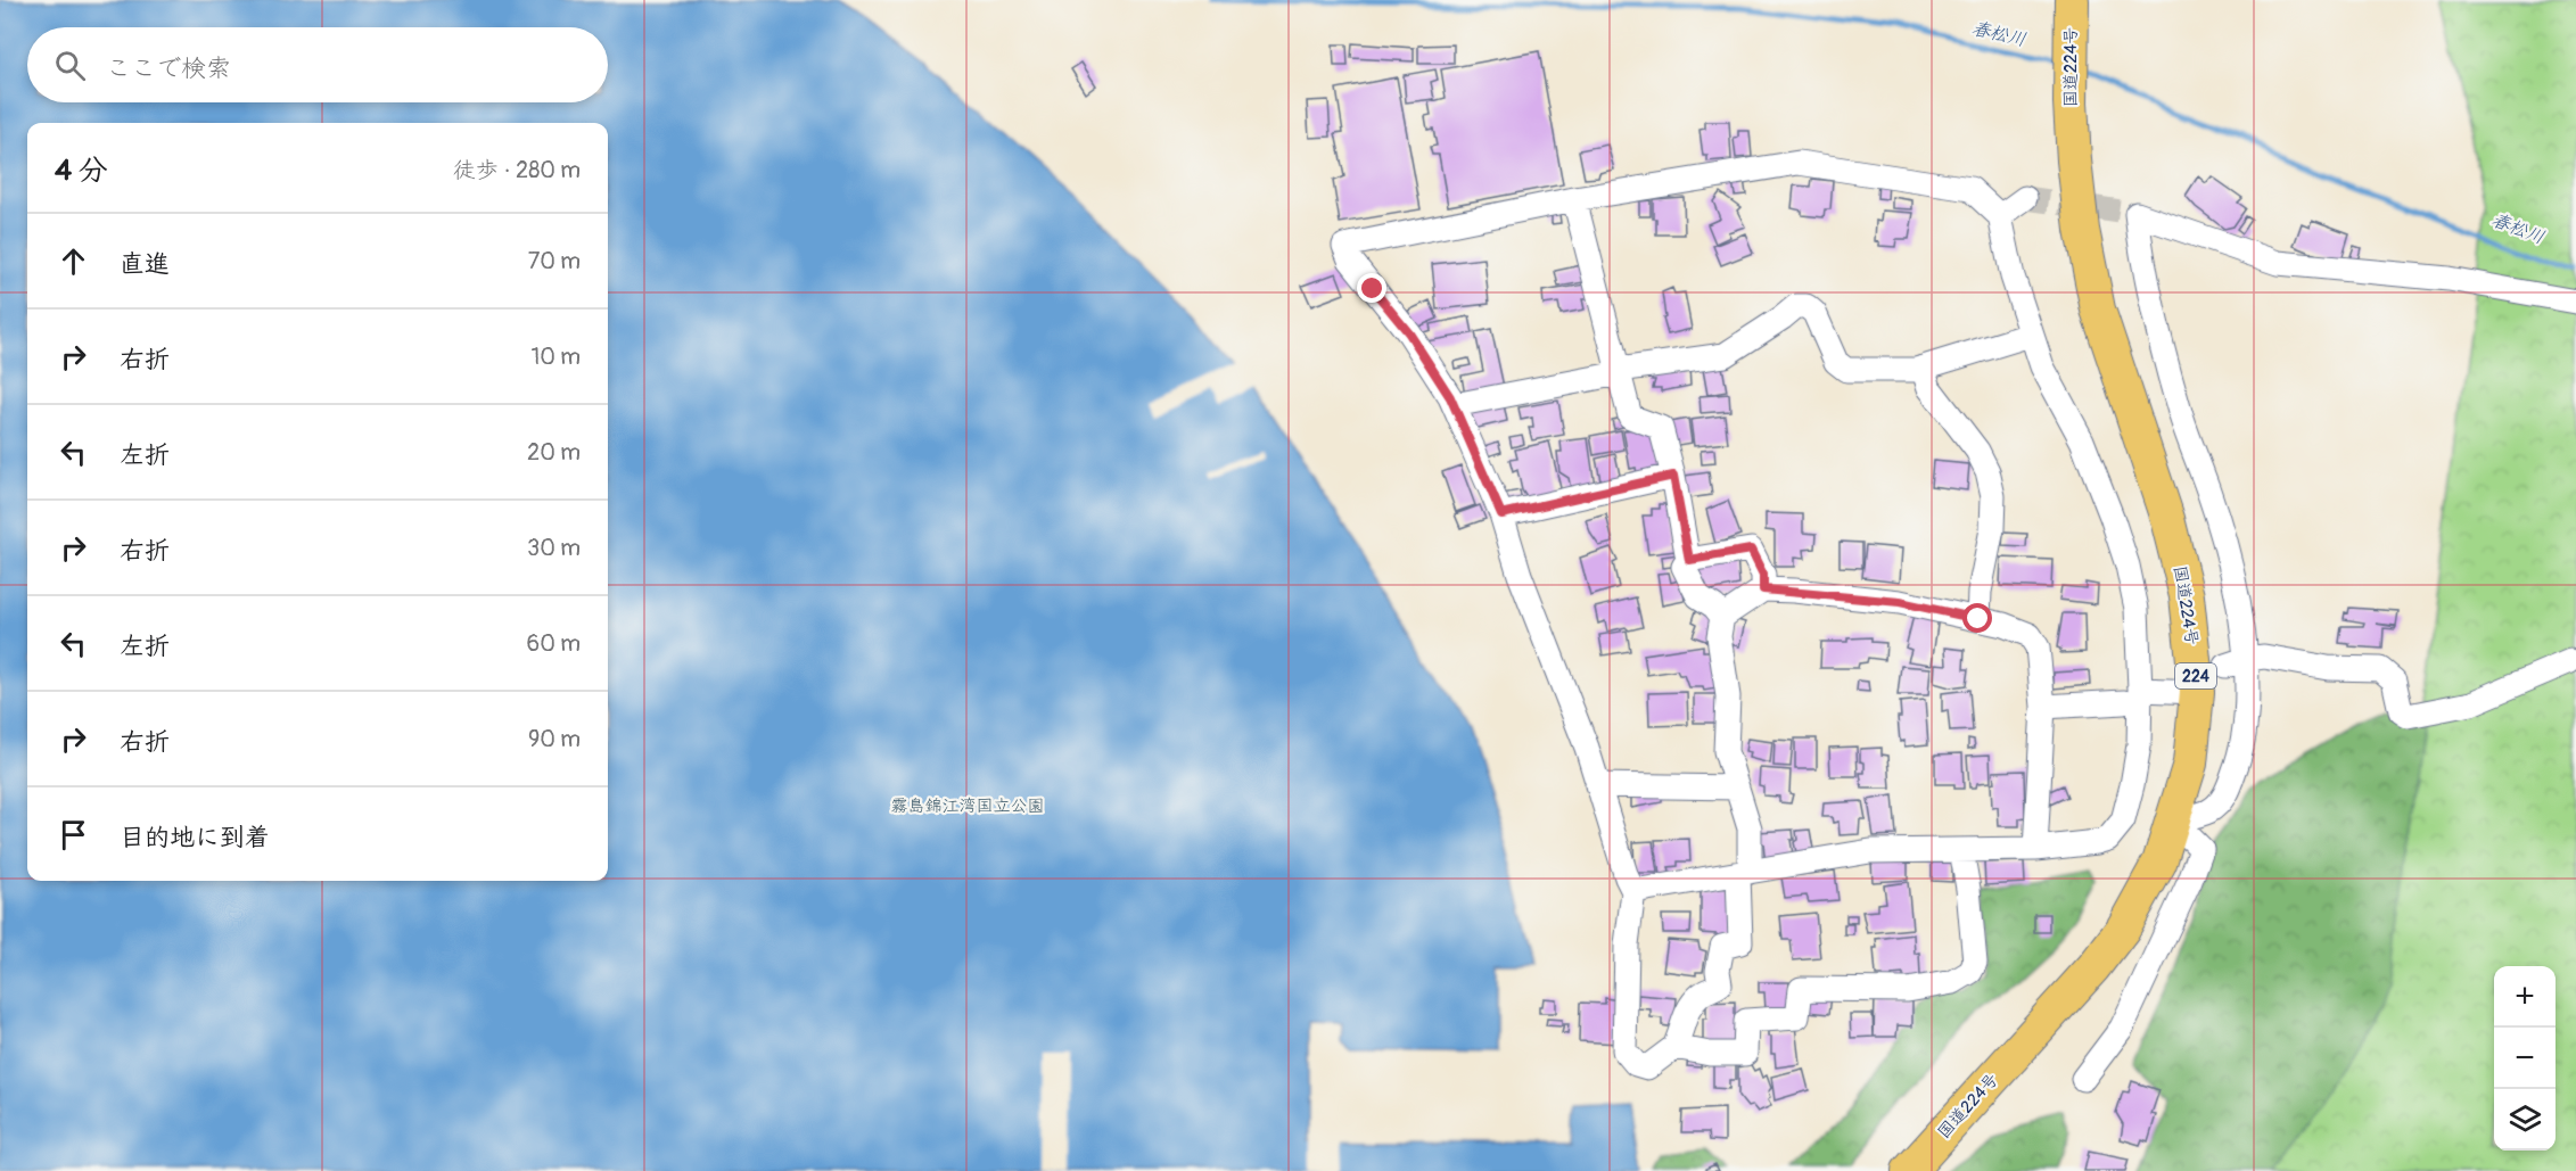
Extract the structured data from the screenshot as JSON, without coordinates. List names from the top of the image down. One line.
{"streets":{"highway":["国道224号","224"]},"water":["春松川"],"parks":["霧島錦江湾国立公園"],"page":{"search":"ここで検索","heading":["4 分","徒歩 · 280 m"],"list":[["直進","70 m"],["右折","10 m"],["左折","20 m"],["右折","30 m"],["左折","60 m"],["右折","90 m"],"目的地に到着"],"map_buttons":["+","−"]}}
